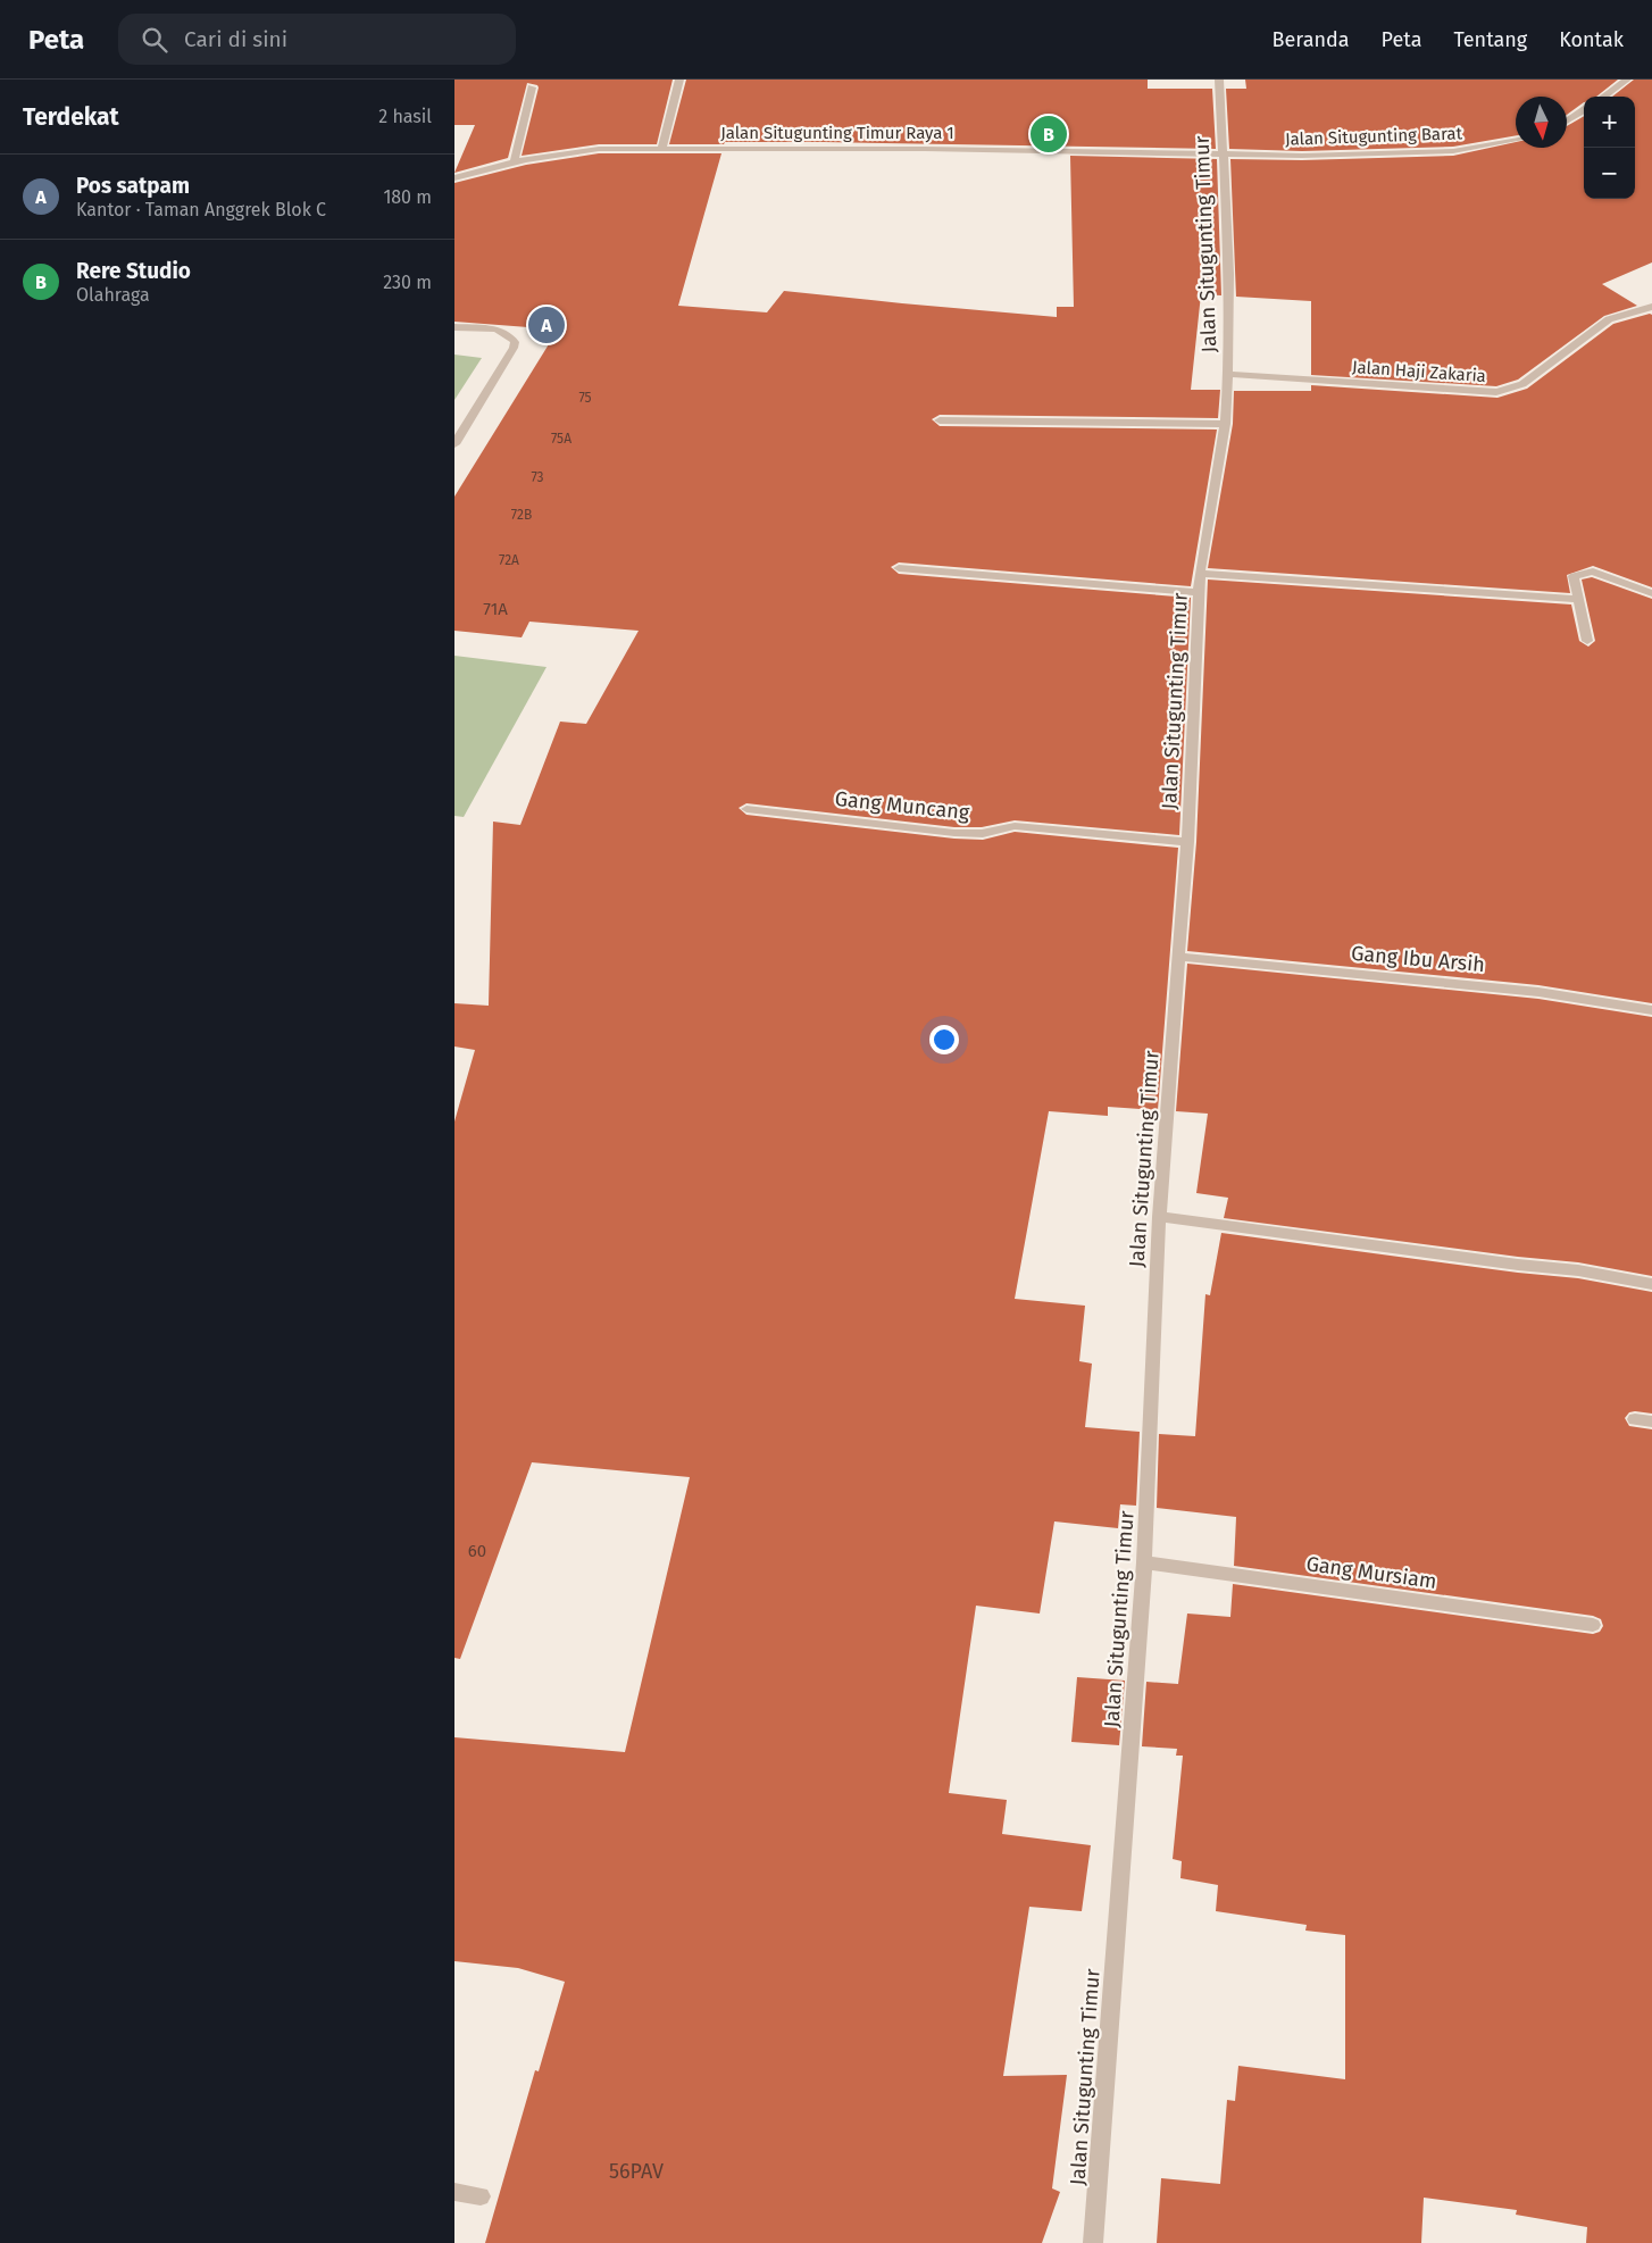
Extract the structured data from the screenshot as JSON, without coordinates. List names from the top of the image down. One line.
{"streets":{"street":["Jalan Situgunting Timur Raya 1","Jalan Situgunting Barat","Jalan Situgunting Timur","Jalan Haji Zakaria","Gang Muncang","Gang Ibu Arsih","Gang Mursiam"]},"crossings":[["Jalan Situgunting Timur Raya 1","Jalan Situgunting Barat"],["Jalan Situgunting Timur Raya 1","Jalan Situgunting Timur"],["Jalan Situgunting Barat","Jalan Situgunting Timur"],["Jalan Situgunting Timur","Jalan Haji Zakaria"],["Jalan Situgunting Timur","Gang Muncang"],["Jalan Situgunting Timur","Gang Ibu Arsih"],["Jalan Situgunting Timur","Gang Mursiam"]],"house_numbers":["75","75A","73","72B","72A","71A","60","56PAV"],"north":"bottom","page":{"header":"Peta","search":"Cari di sini","nav":["Beranda","Peta","Tentang","Kontak"],"heading":["Terdekat","2 hasil"],"map_buttons":["+","−"],"pins":["B","A"],"list":[{"mark":"A","name":"Pos satpam","note":"Kantor · Taman Anggrek Blok C","value":"180 m"},{"mark":"B","name":"Rere Studio","note":"Olahraga","value":"230 m"}]}}
